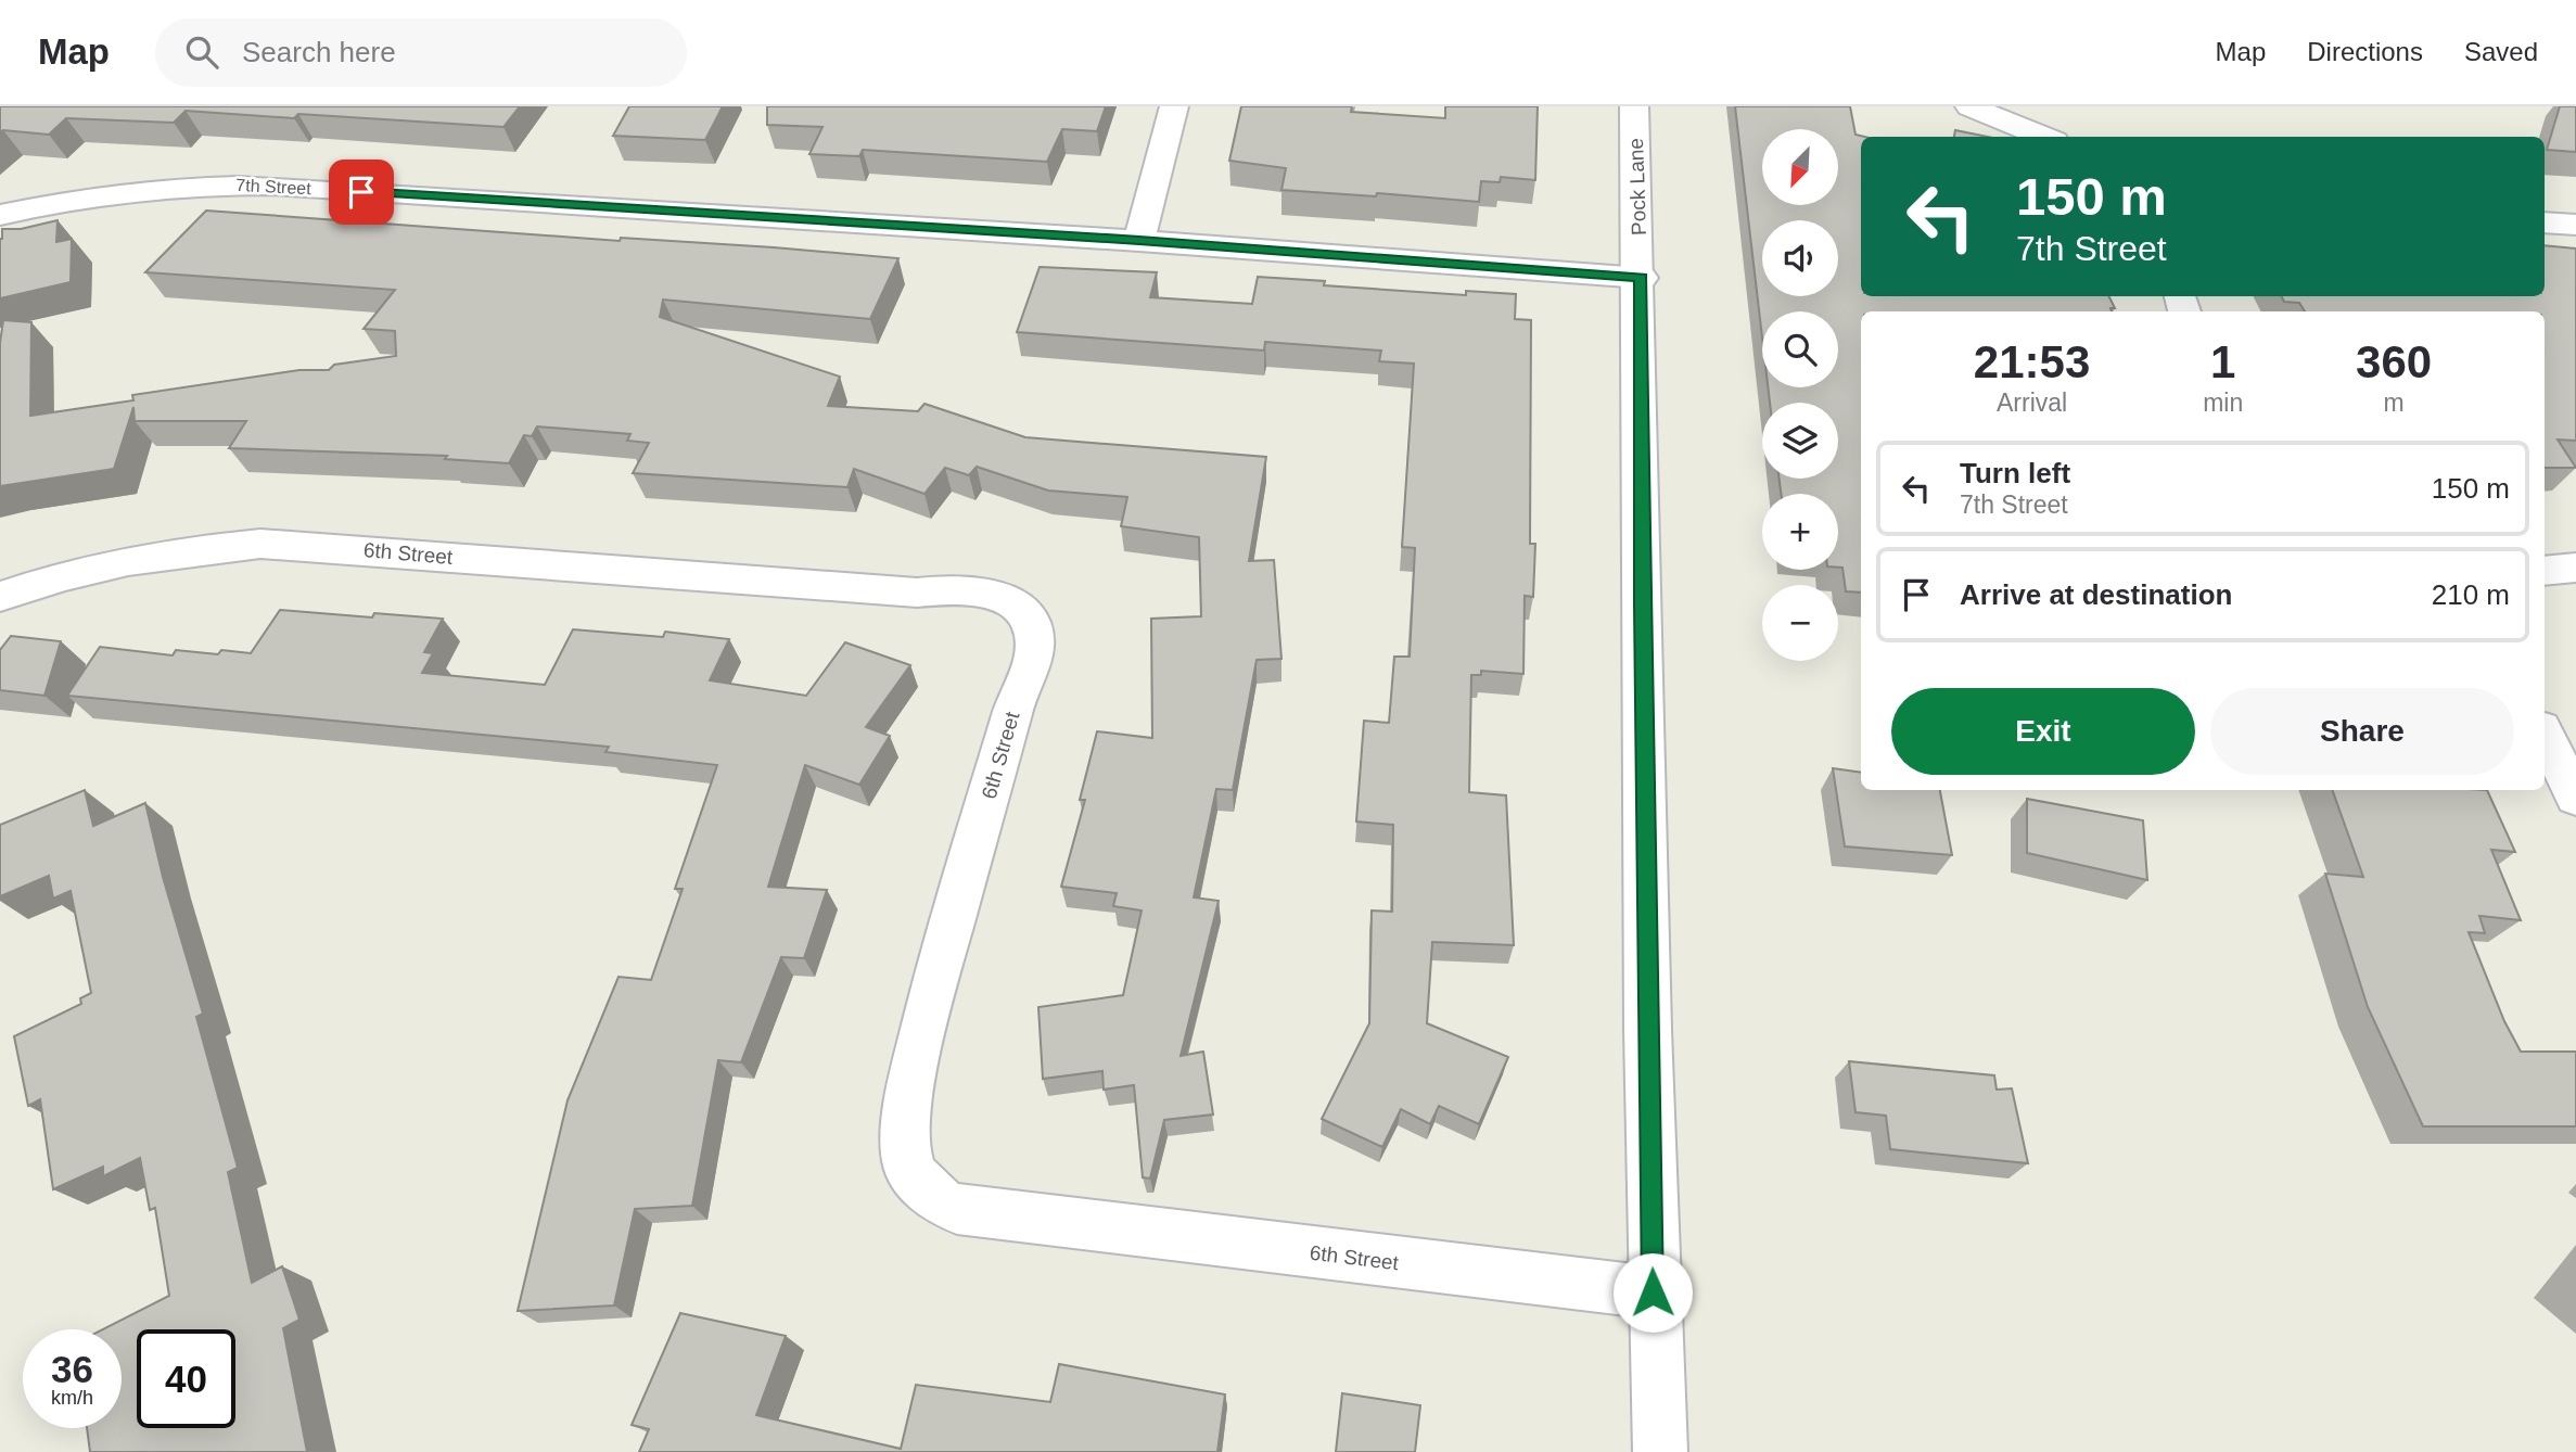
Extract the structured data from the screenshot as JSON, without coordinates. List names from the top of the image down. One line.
{"streets":{"street":["7th Street","Pock Lane","6th Street"]},"crossings":[["7th Street","Pock Lane"],["Pock Lane","6th Street"]],"north":"bottom left","page":{"header":"Map","search":"Search here","nav":["Map","Directions","Saved"],"map_buttons":["+","−"],"turn":["150 m","7th Street"],"eta":["21:53","Arrival","1","min","360","m"],"list":[{"name":"Turn left","note":"7th Street","value":"150 m"},{"name":"Arrive at destination","value":"210 m"}],"buttons":["Exit","Share"],"speed":"36 km/h","limit":"40"}}
